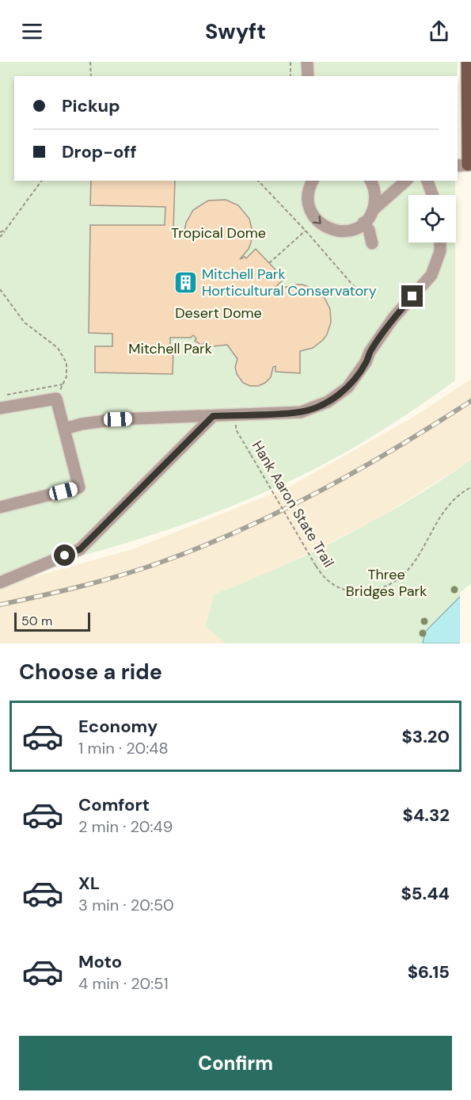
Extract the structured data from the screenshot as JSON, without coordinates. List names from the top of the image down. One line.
{"streets":{"path":["Hank Aaron State Trail"]},"parks":["Tropical Dome","Desert Dome","Mitchell Park","Three Bridges Park"],"places":{"building":["Mitchell Park Horticultural Conservatory"]},"scale_bar":"50 m","page":{"header":"Swyft","banner":["Pickup","Drop-off"],"scale":"50 m","heading":"Choose a ride","list":[{"name":"Economy","note":"1 min · 20:48","value":"$3.20"},{"name":"Comfort","note":"2 min · 20:49","value":"$4.32"},{"name":"XL","note":"3 min · 20:50","value":"$5.44"},{"name":"Moto","note":"4 min · 20:51","value":"$6.15"}],"buttons":"Confirm"}}
